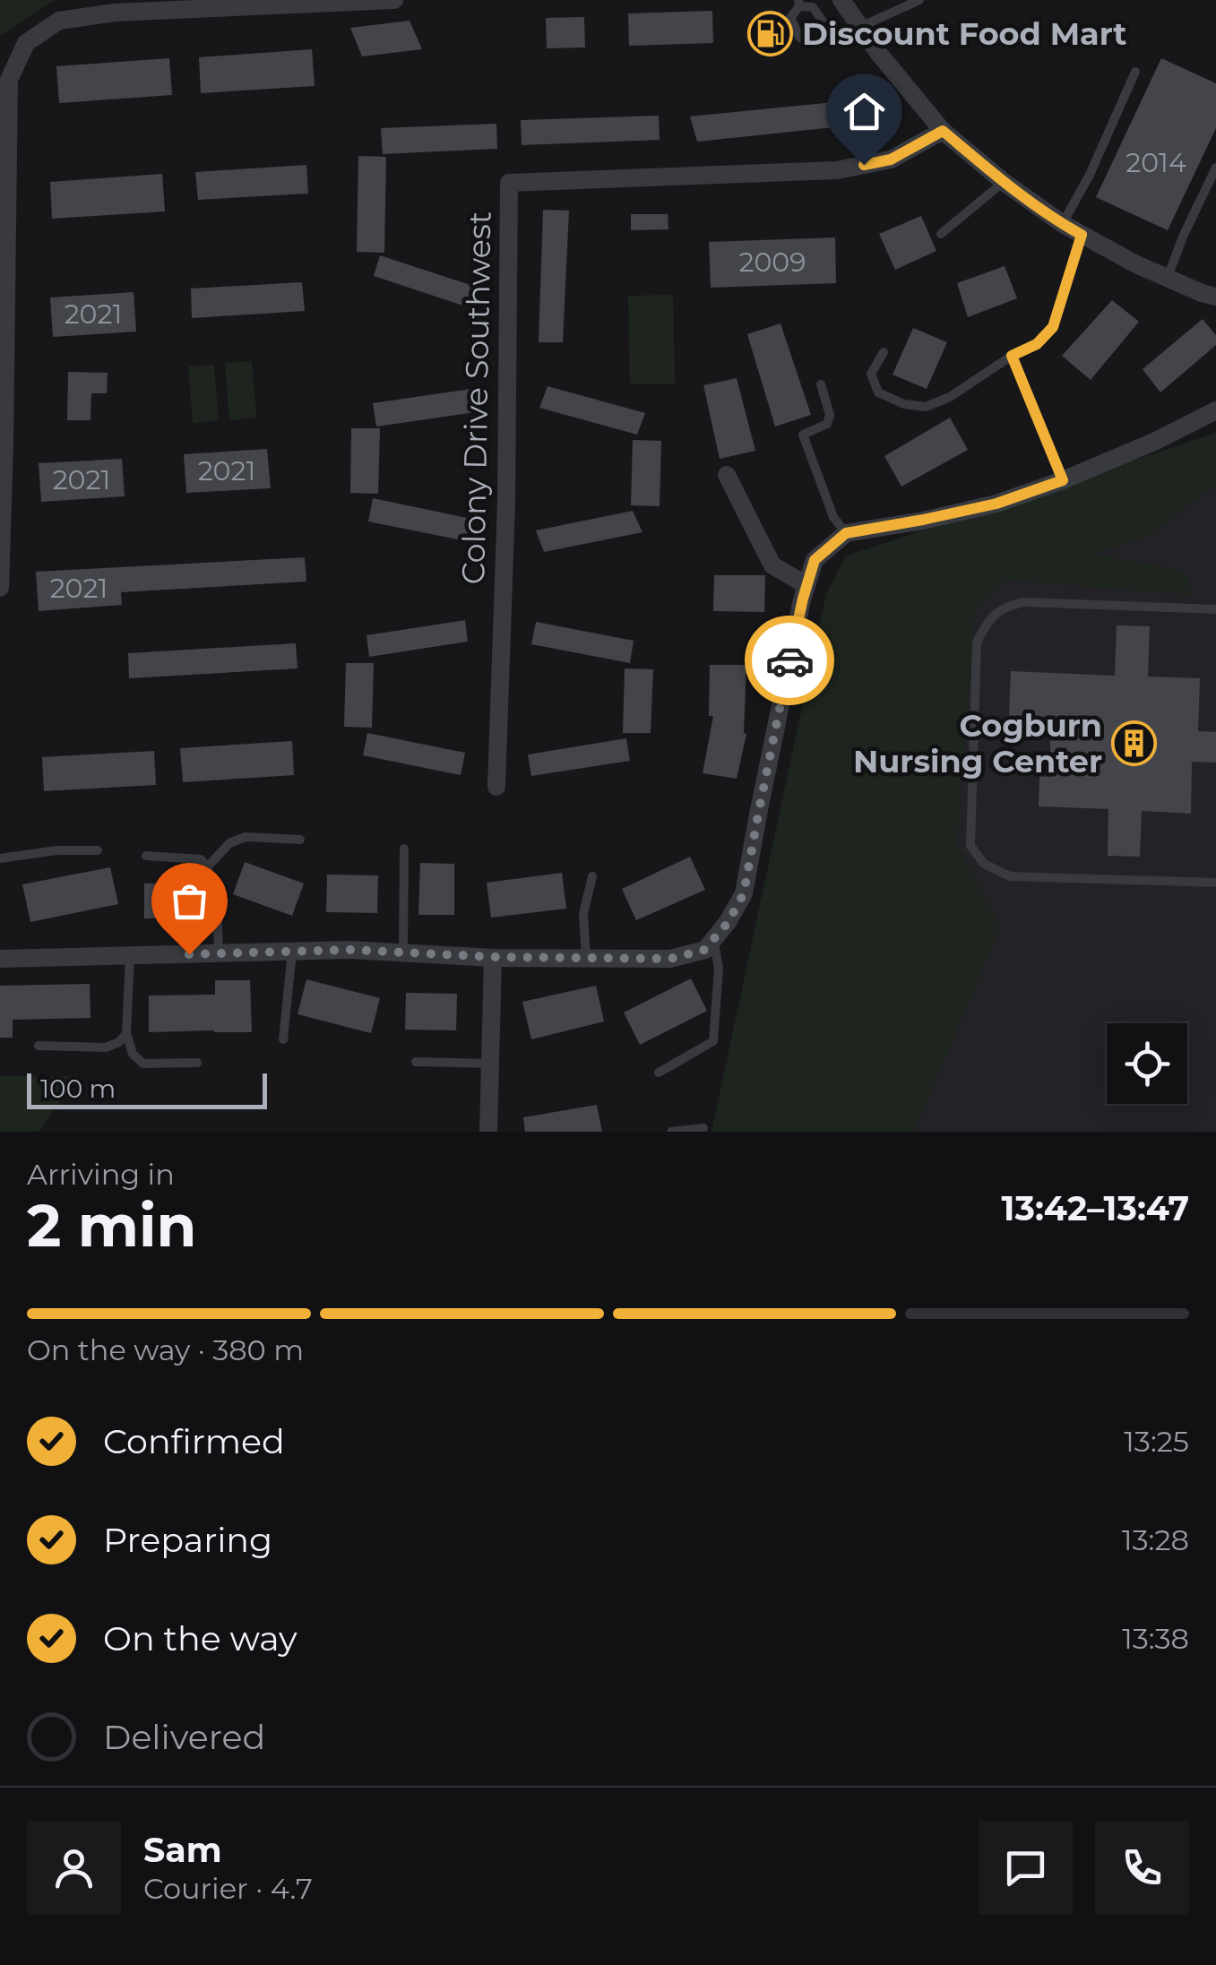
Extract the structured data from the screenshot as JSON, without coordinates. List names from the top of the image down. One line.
{"streets":{"street":["Colony Drive Southwest"]},"places":{"fuel station":["Discount Food Mart"],"building":["Cogburn Nursing Center"]},"house_numbers":["2014","2009","2021","2021","2021","2021"],"scale_bar":"100 m","page":{"scale":"100 m","heading":["2 min","Arriving in","13:42–13:47"],"panel":["Sam","Courier · 4.7"],"bar":"On the way · 380 m","list":[["Confirmed","13:25"],["Preparing","13:28"],["On the way","13:38"],"Delivered"]}}
